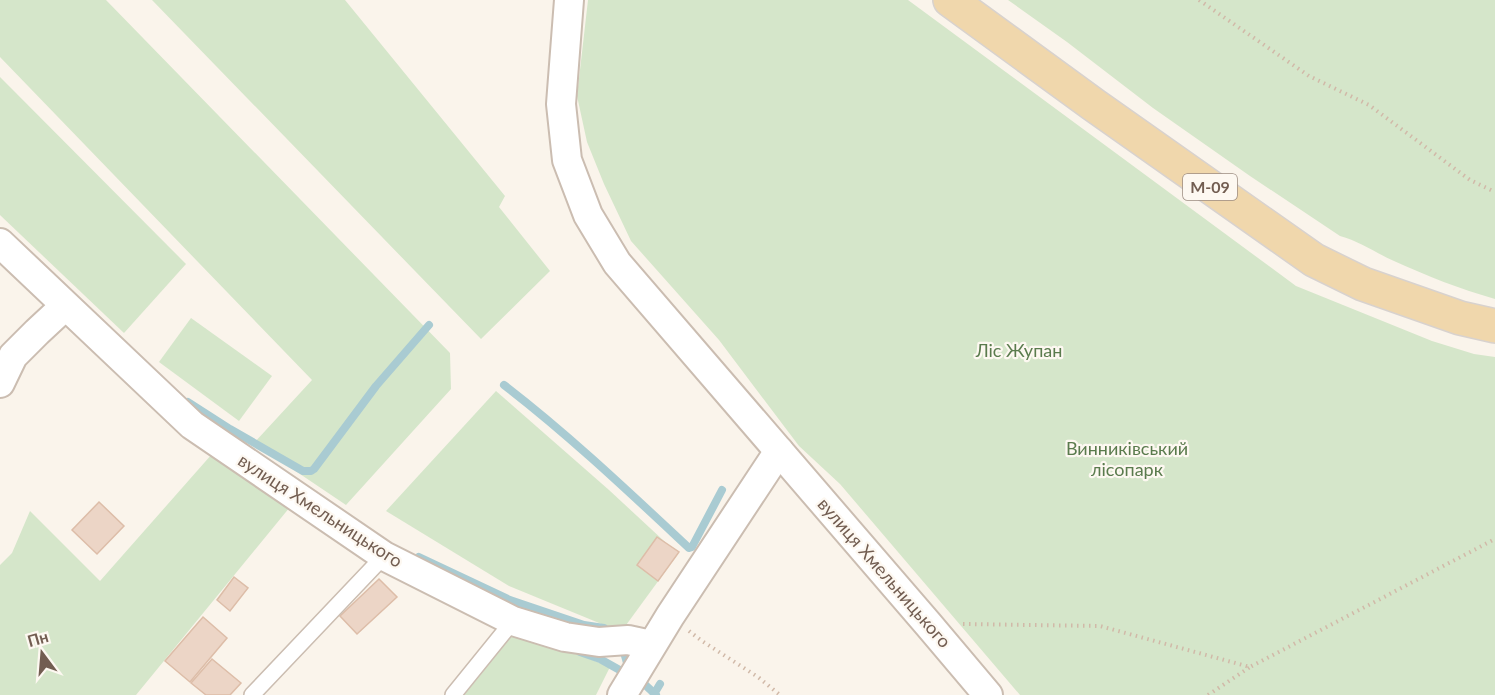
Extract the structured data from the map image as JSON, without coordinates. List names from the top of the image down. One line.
{"streets":{"main road":["М-09"],"street":["вулиця Хмельницького"]},"parks":["Ліс Жупан","Винниківський лісопарк"],"north":"top"}
